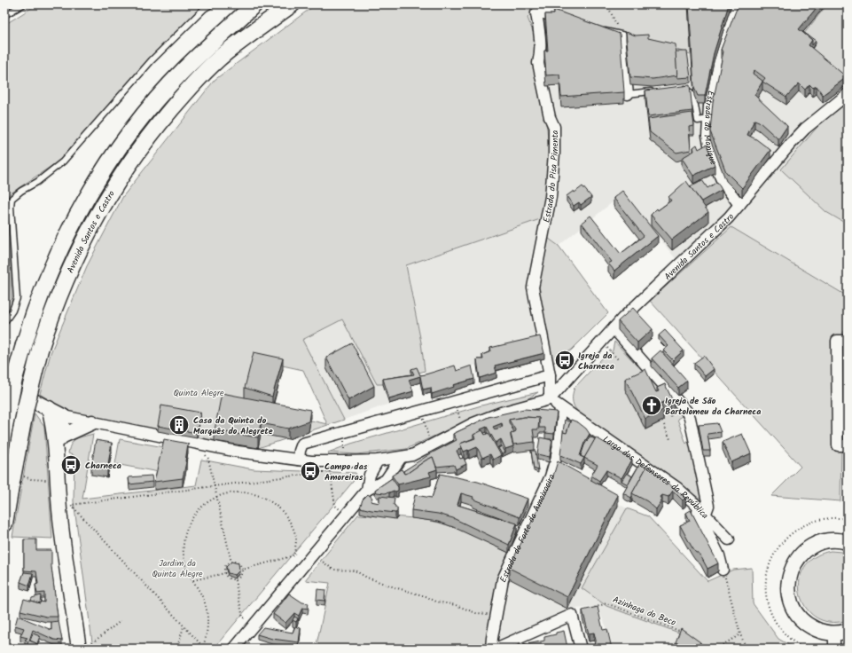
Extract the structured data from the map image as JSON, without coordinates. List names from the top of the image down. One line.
{"streets":{"main road":["Avenida Santos e Castro"],"street":["Estrada do Manique","Estrada do Pisa Pimenta","Largo dos Defensores da República","Estrada do Forte da Ameixoeira"],"path":["Azinhaga do Beco"]},"crossings":[["Estrada do Manique","Avenida Santos e Castro"],["Estrada do Pisa Pimenta","Avenida Santos e Castro"],["Estrada do Pisa Pimenta","Largo dos Defensores da República"],["Avenida Santos e Castro","Largo dos Defensores da República"],["Largo dos Defensores da República","Estrada do Forte da Ameixoeira"]],"parks":["Quinta Alegre","Jardim da Quinta Alegre"],"places":{"bus stop":["Igreja da Charneca","Charneca","Campo das Amoreiras"],"church":["Igreja de São Bartolomeu da Charneca"],"building":["Casa da Quinta do Marquês do Alegrete"]}}
